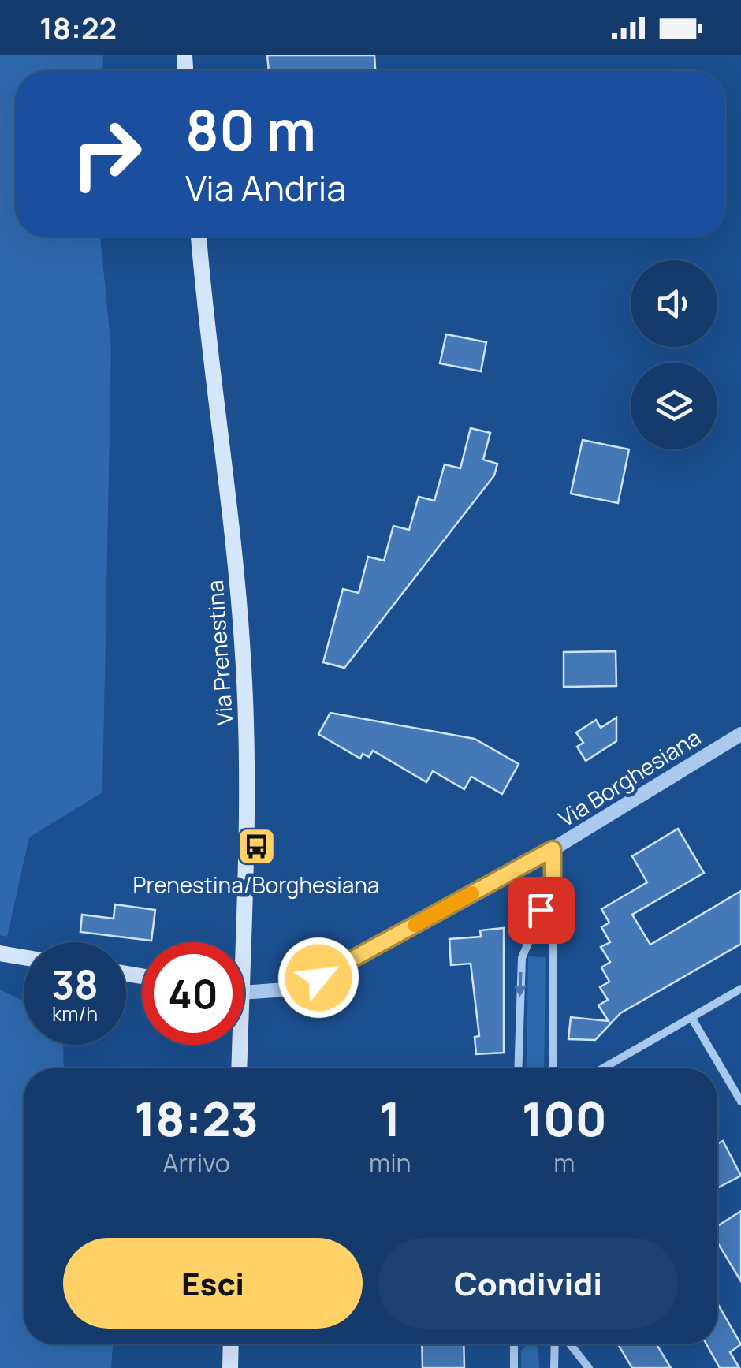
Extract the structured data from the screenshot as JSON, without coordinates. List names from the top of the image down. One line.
{"streets":{"main road":["Via Prenestina"],"street":["Via Borghesiana"]},"places":{"bus stop":["Prenestina/Borghesiana"]},"page":{"status":"18:22","turn":["80 m","Via Andria"],"speed":"38 km/h","limit":"40","eta":["18:23","Arrivo","1","min","100","m"],"buttons":["Esci","Condividi"]}}
